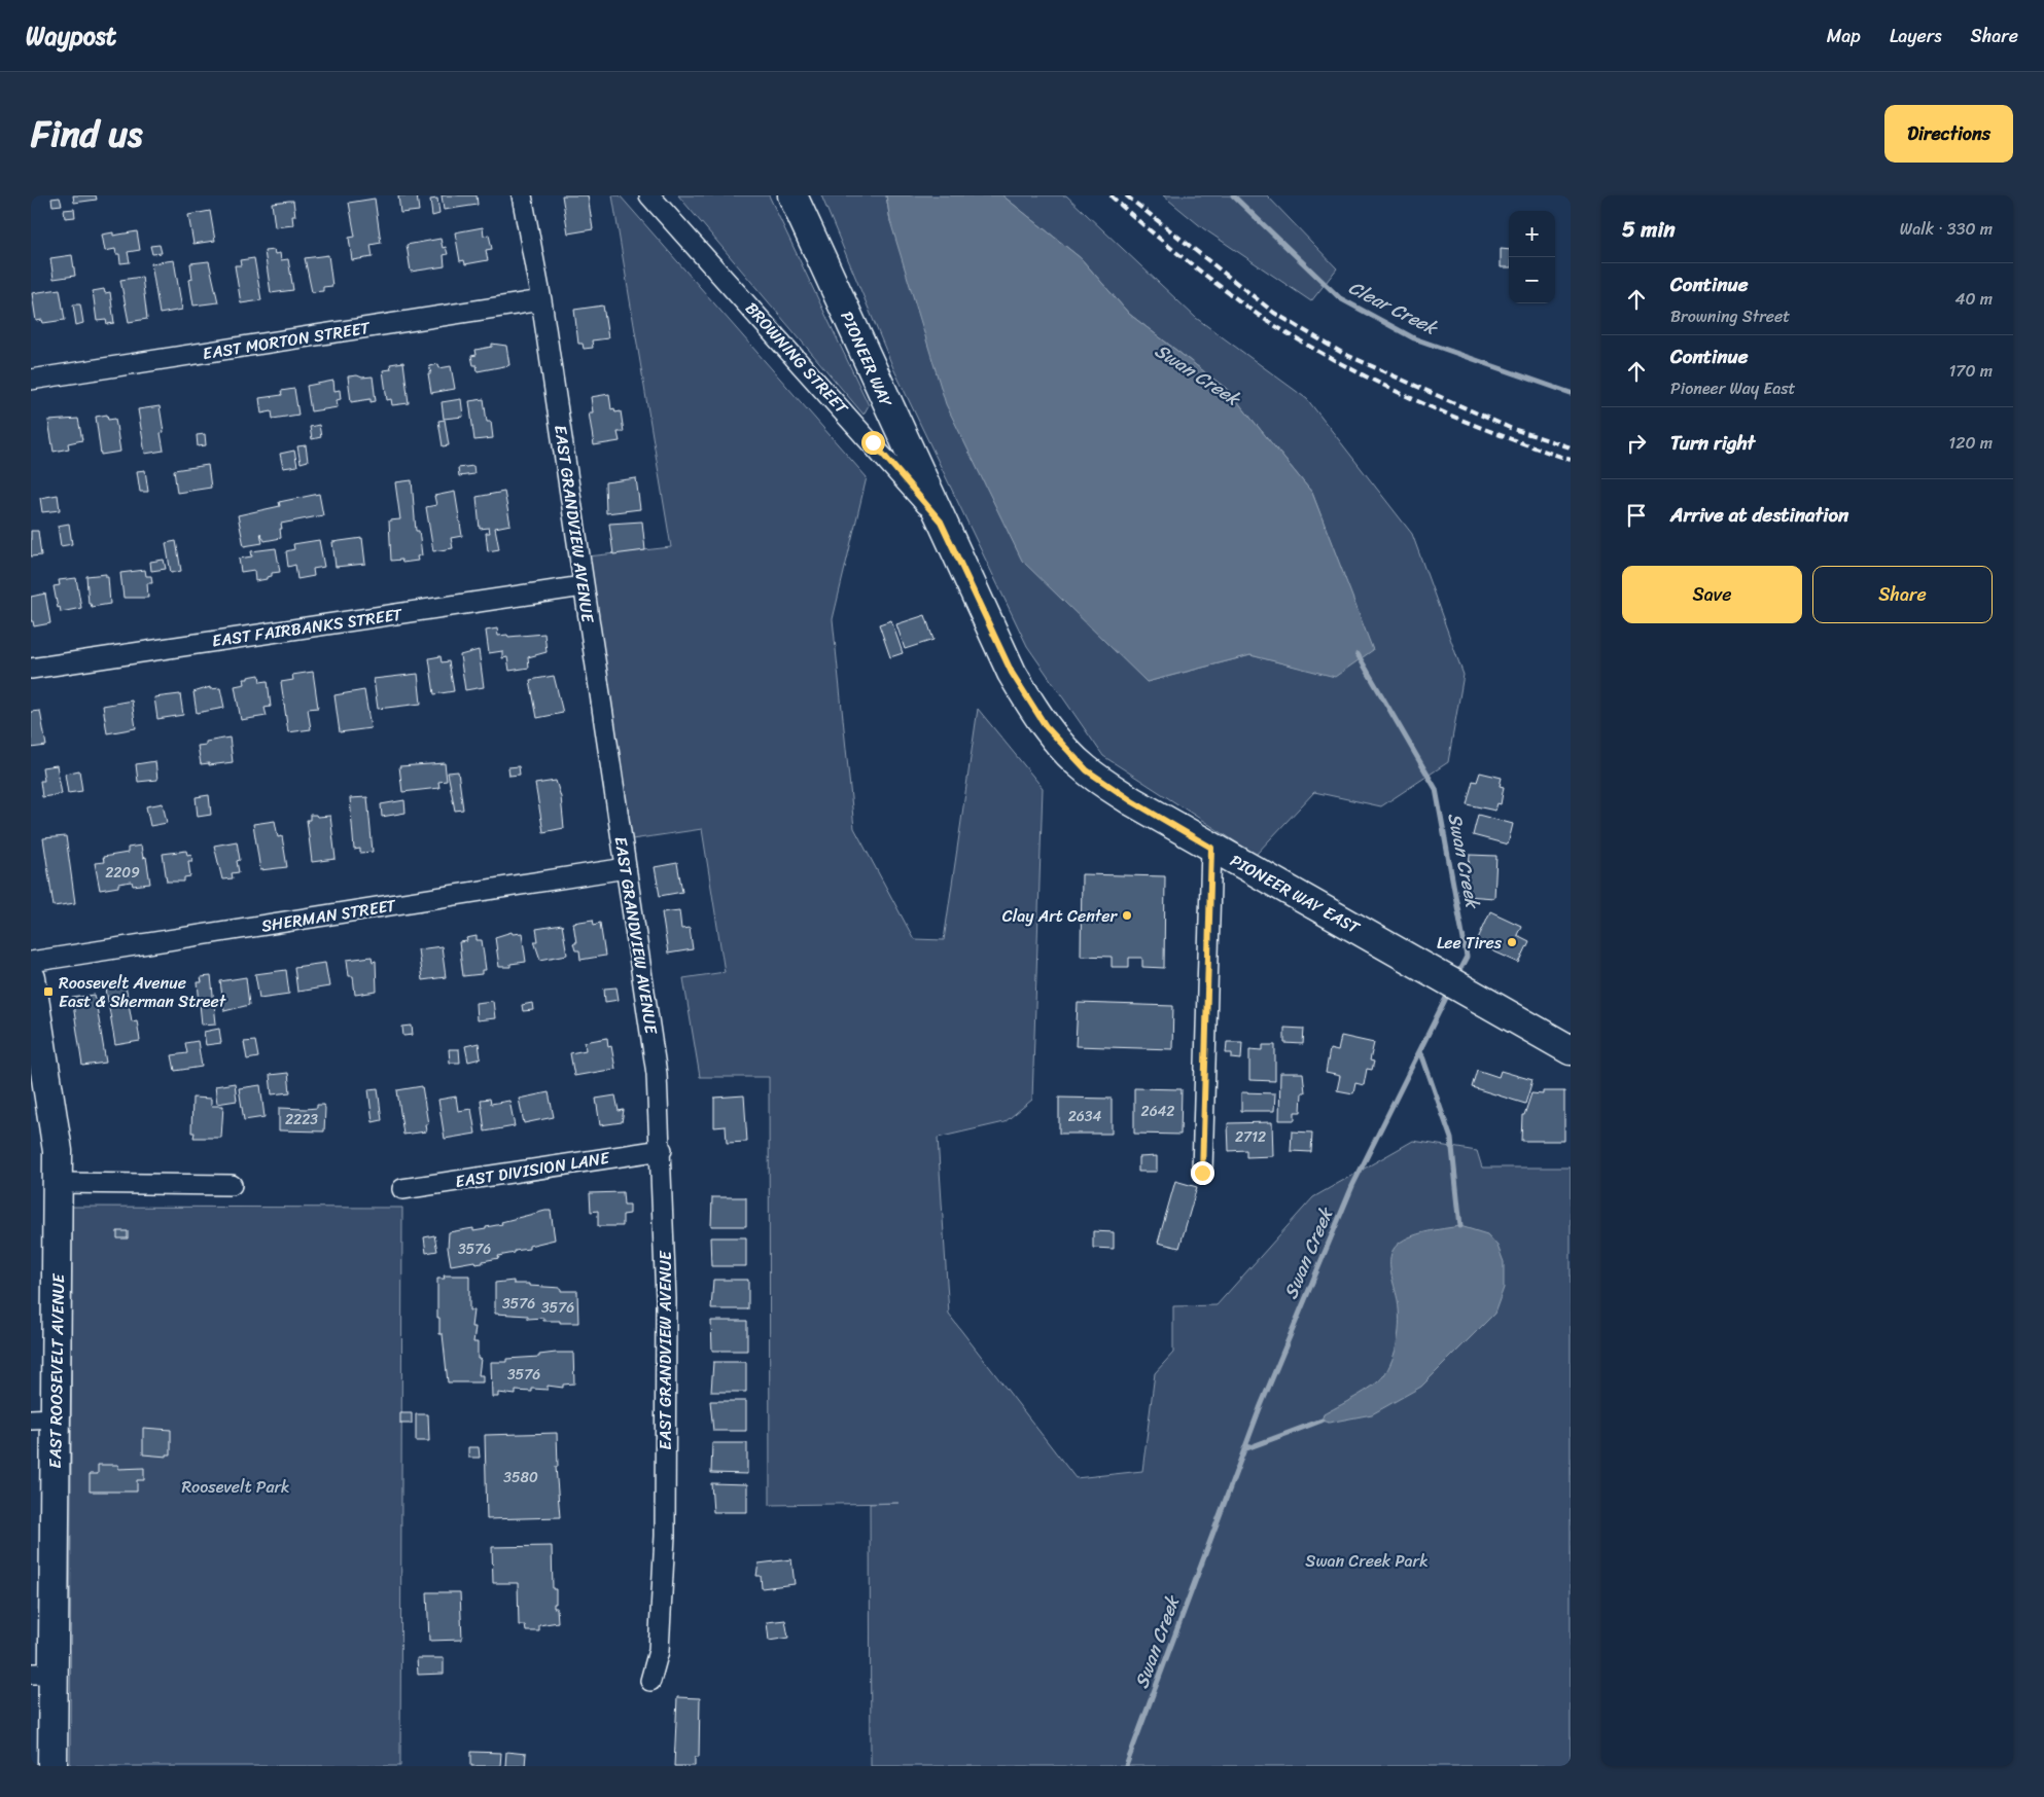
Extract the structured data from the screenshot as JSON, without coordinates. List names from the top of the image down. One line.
{"streets":{"main road":["PIONEER WAY","PIONEER WAY EAST","EAST ROOSEVELT AVENUE"],"street":["EAST MORTON STREET","BROWNING STREET","EAST GRANDVIEW AVENUE","EAST FAIRBANKS STREET","SHERMAN STREET","EAST DIVISION LANE"]},"crossings":[["EAST MORTON STREET","EAST GRANDVIEW AVENUE"],["BROWNING STREET","PIONEER WAY"],["BROWNING STREET","PIONEER WAY EAST"],["PIONEER WAY","PIONEER WAY EAST"],["EAST GRANDVIEW AVENUE","EAST FAIRBANKS STREET"],["EAST GRANDVIEW AVENUE","SHERMAN STREET"],["EAST GRANDVIEW AVENUE","EAST DIVISION LANE"]],"water":["Clear Creek","Swan Creek"],"parks":["Roosevelt Park","Swan Creek Park"],"places":{"other":["Clay Art Center","Lee Tires"],"transit":["Roosevelt Avenue East & Sherman Street"]},"house_numbers":["2209","2642","2634","2223","2712","3576","3576","3576","3576","3580"],"page":{"header":"Waypost","nav":["Map","Layers","Share"],"title":"Find us","buttons":["Directions",["Save","Share"]],"heading":["5 min","Walk · 330 m"],"map_buttons":["+","−"],"list":[["Continue","Browning Street","40 m"],["Continue","Pioneer Way East","170 m"],["Turn right","120 m"],"Arrive at destination"]}}
